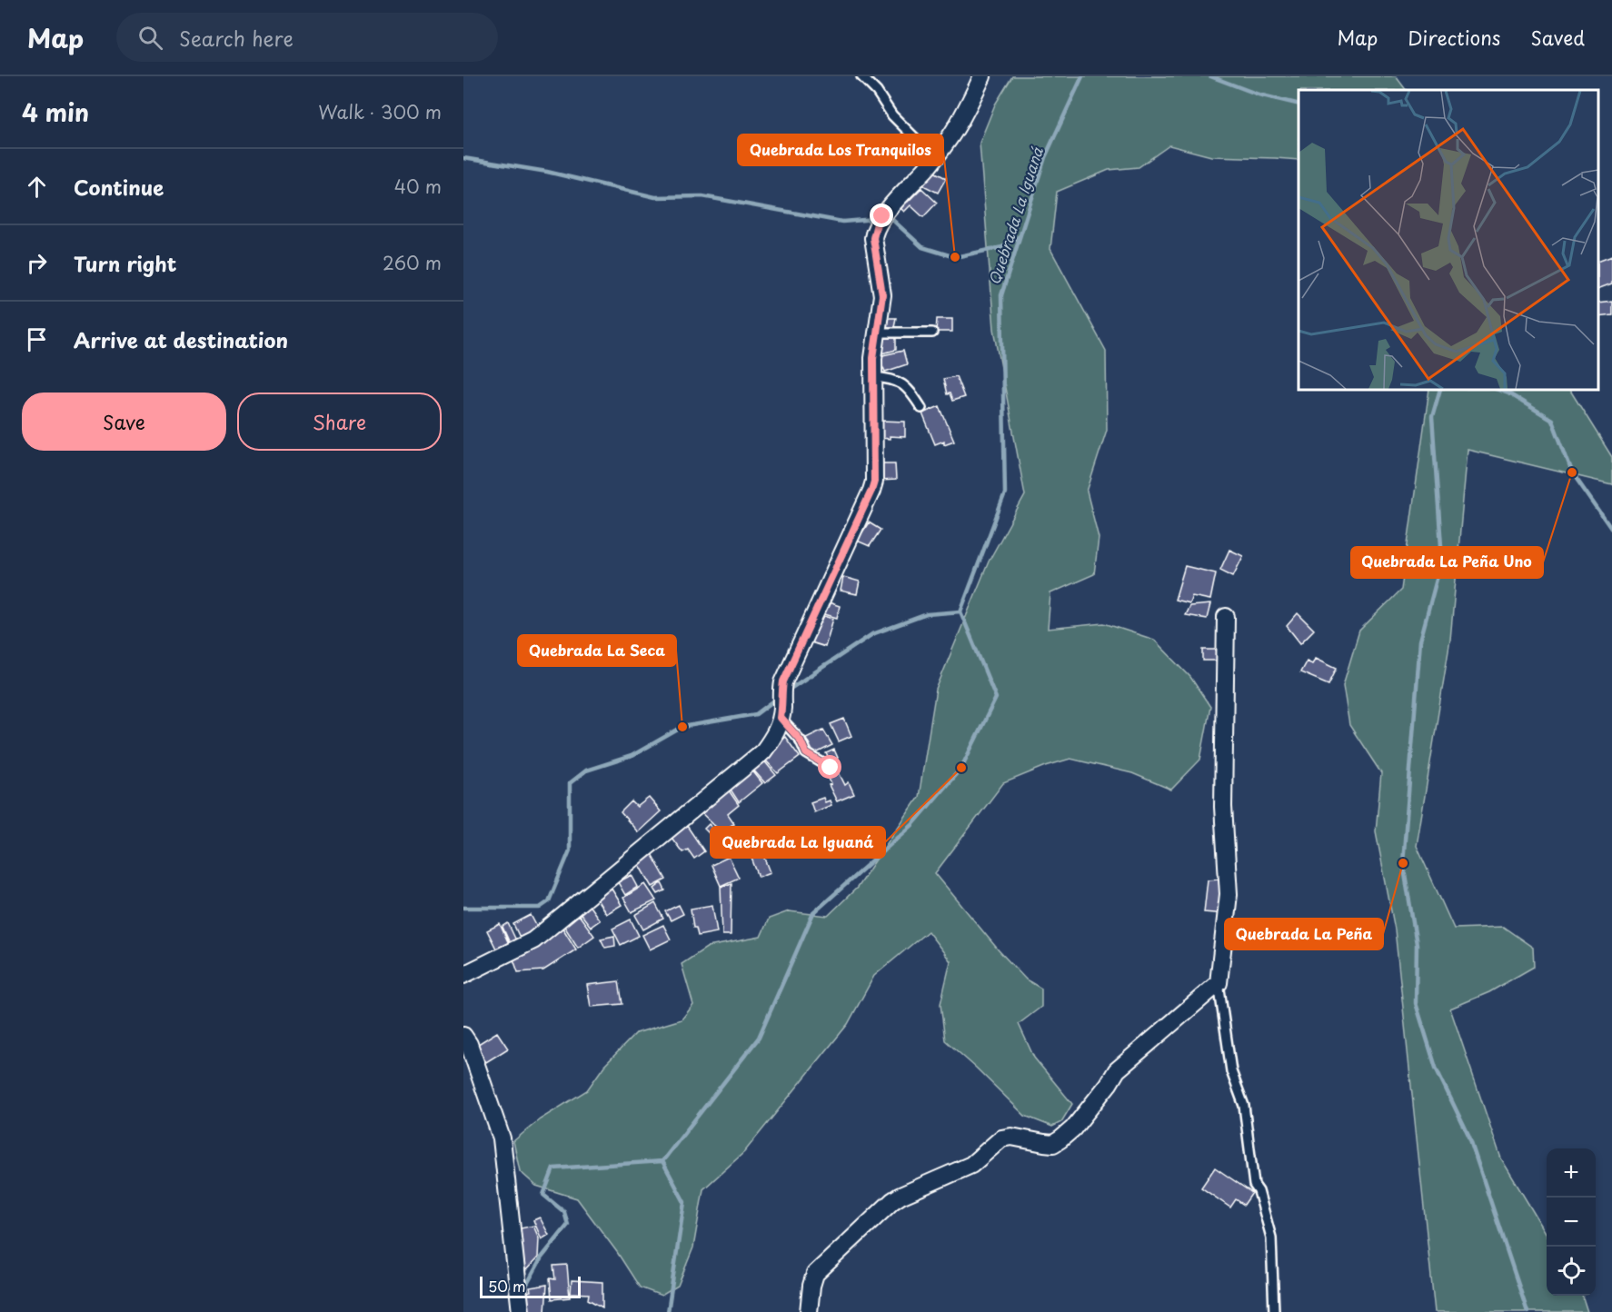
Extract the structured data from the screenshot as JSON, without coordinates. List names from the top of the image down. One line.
{"water":["Quebrada La Iguaná"],"places":["Quebrada Los Tranquilos","Quebrada La Peña Uno","Quebrada La Seca","Quebrada La Iguaná","Quebrada La Peña"],"scale_bar":"50 m","page":{"header":"Map","search":"Search here","nav":["Map","Directions","Saved"],"heading":["4 min","Walk · 300 m"],"list":[["Continue","40 m"],["Turn right","260 m"],"Arrive at destination"],"buttons":["Save","Share"],"map_buttons":["+","−"],"scale":"50 m"}}
